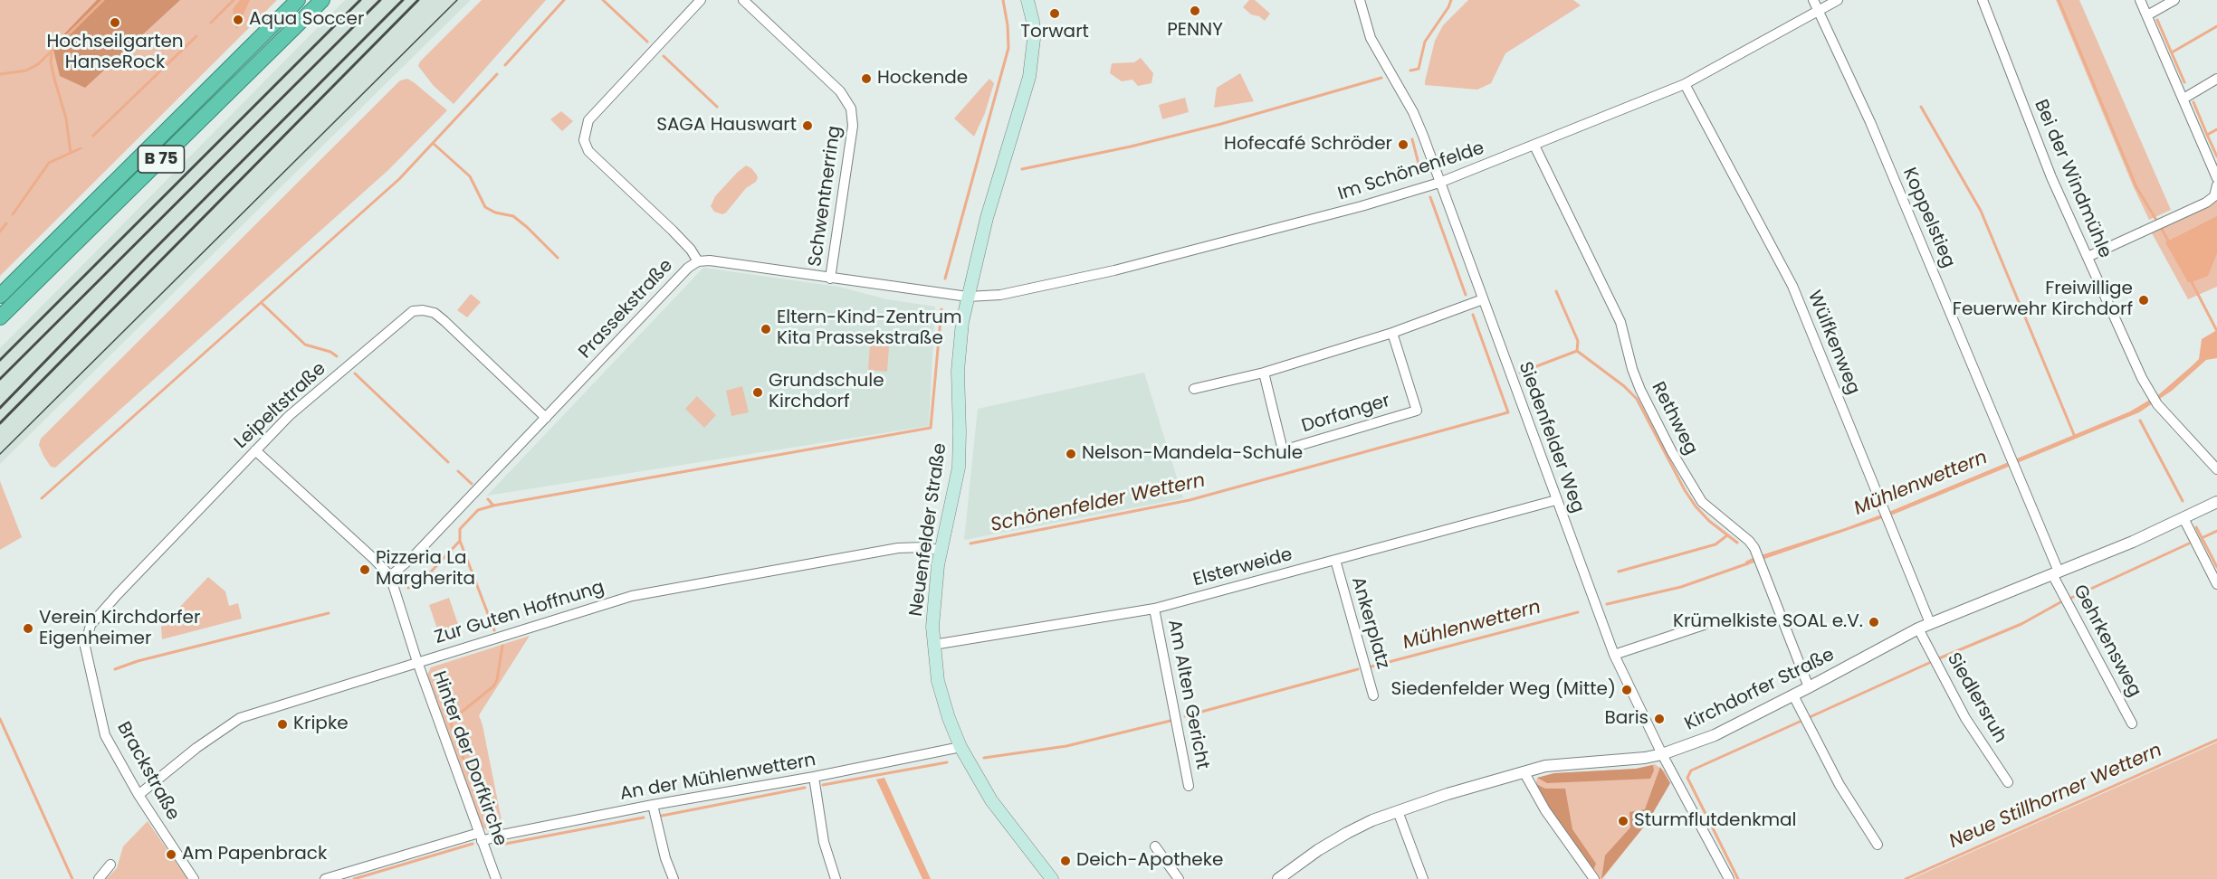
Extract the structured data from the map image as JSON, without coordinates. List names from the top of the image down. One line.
{"streets":{"highway":["B 75"],"main road":["Neuenfelder Straße"],"street":["Im Schönenfelde","Bei der Windmühle","Schwentnerring","Koppelstieg","Prassekstraße","Wülfkenweg","Leipeltstraße","Dorfanger","Rethweg","Siedenfelder Weg","Elsterweide","Zur Guten Hoffnung","Ankerplatz","Gehrkensweg","Kirchdorfer Straße","Am Alten Gericht","Siedlersruh","Hinter der Dorfkirche","Brackstraße","An der Mühlenwettern"]},"crossings":[["Im Schönenfelde","Koppelstieg"],["Im Schönenfelde","Prassekstraße"],["Im Schönenfelde","Wülfkenweg"],["Im Schönenfelde","Rethweg"],["Im Schönenfelde","Siedenfelder Weg"],["Im Schönenfelde","Neuenfelder Straße"],["Schwentnerring","Prassekstraße"],["Koppelstieg","Gehrkensweg"],["Koppelstieg","Kirchdorfer Straße"],["Prassekstraße","Leipeltstraße"],["Prassekstraße","Neuenfelder Straße"],["Prassekstraße","Hinter der Dorfkirche"],["Wülfkenweg","Kirchdorfer Straße"],["Leipeltstraße","Hinter der Dorfkirche"],["Leipeltstraße","Brackstraße"],["Rethweg","Kirchdorfer Straße"],["Siedenfelder Weg","Elsterweide"],["Siedenfelder Weg","Kirchdorfer Straße"],["Neuenfelder Straße","Elsterweide"],["Neuenfelder Straße","Zur Guten Hoffnung"],["Neuenfelder Straße","An der Mühlenwettern"],["Elsterweide","Ankerplatz"],["Elsterweide","Am Alten Gericht"],["Zur Guten Hoffnung","Hinter der Dorfkirche"],["Zur Guten Hoffnung","Brackstraße"],["Gehrkensweg","Kirchdorfer Straße"],["Kirchdorfer Straße","Siedlersruh"],["Hinter der Dorfkirche","An der Mühlenwettern"]],"water":["Mühlenwettern","Schönenfelder Wettern","Neue Stillhorner Wettern"],"places":["PENNY","Torwart","Aqua Soccer","Hochseilgarten HanseRock","Hockende","SAGA Hauswart","Hofecafé Schröder","Freiwillige Feuerwehr Kirchdorf","Eltern-Kind-Zentrum Kita Prassekstraße","Grundschule Kirchdorf","Nelson-Mandela-Schule","Pizzeria La Margherita","Krümelkiste SOAL e.V.","Verein Kirchdorfer Eigenheimer","Siedenfelder Weg (Mitte)","Baris","Kripke","Sturmflutdenkmal","Am Papenbrack","Deich-Apotheke"]}
